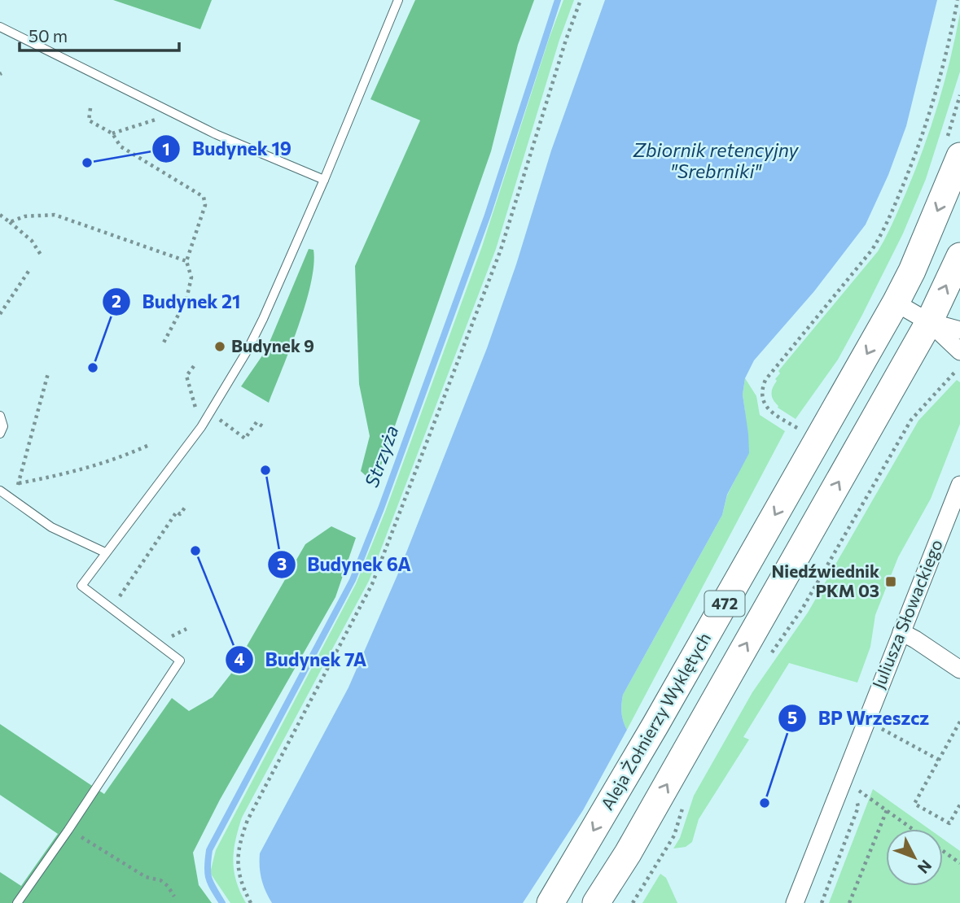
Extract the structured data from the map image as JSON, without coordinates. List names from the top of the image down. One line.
{"streets":{"main road":["472","Aleja Żołnierzy Wyklętych"],"street":["Juliusza Słowackiego"]},"crossings":[["472","Aleja Żołnierzy Wyklętych"]],"water":["Zbiornik retencyjny \"Srebrniki\"","Strzyża"],"places":{"other":["Budynek 19","Budynek 9","Budynek 21","Budynek 6A","Budynek 7A","BP Wrzeszcz"],"transit":["Niedźwiednik PKM 03"]},"scale_bar":"50 m","north":"bottom right"}
